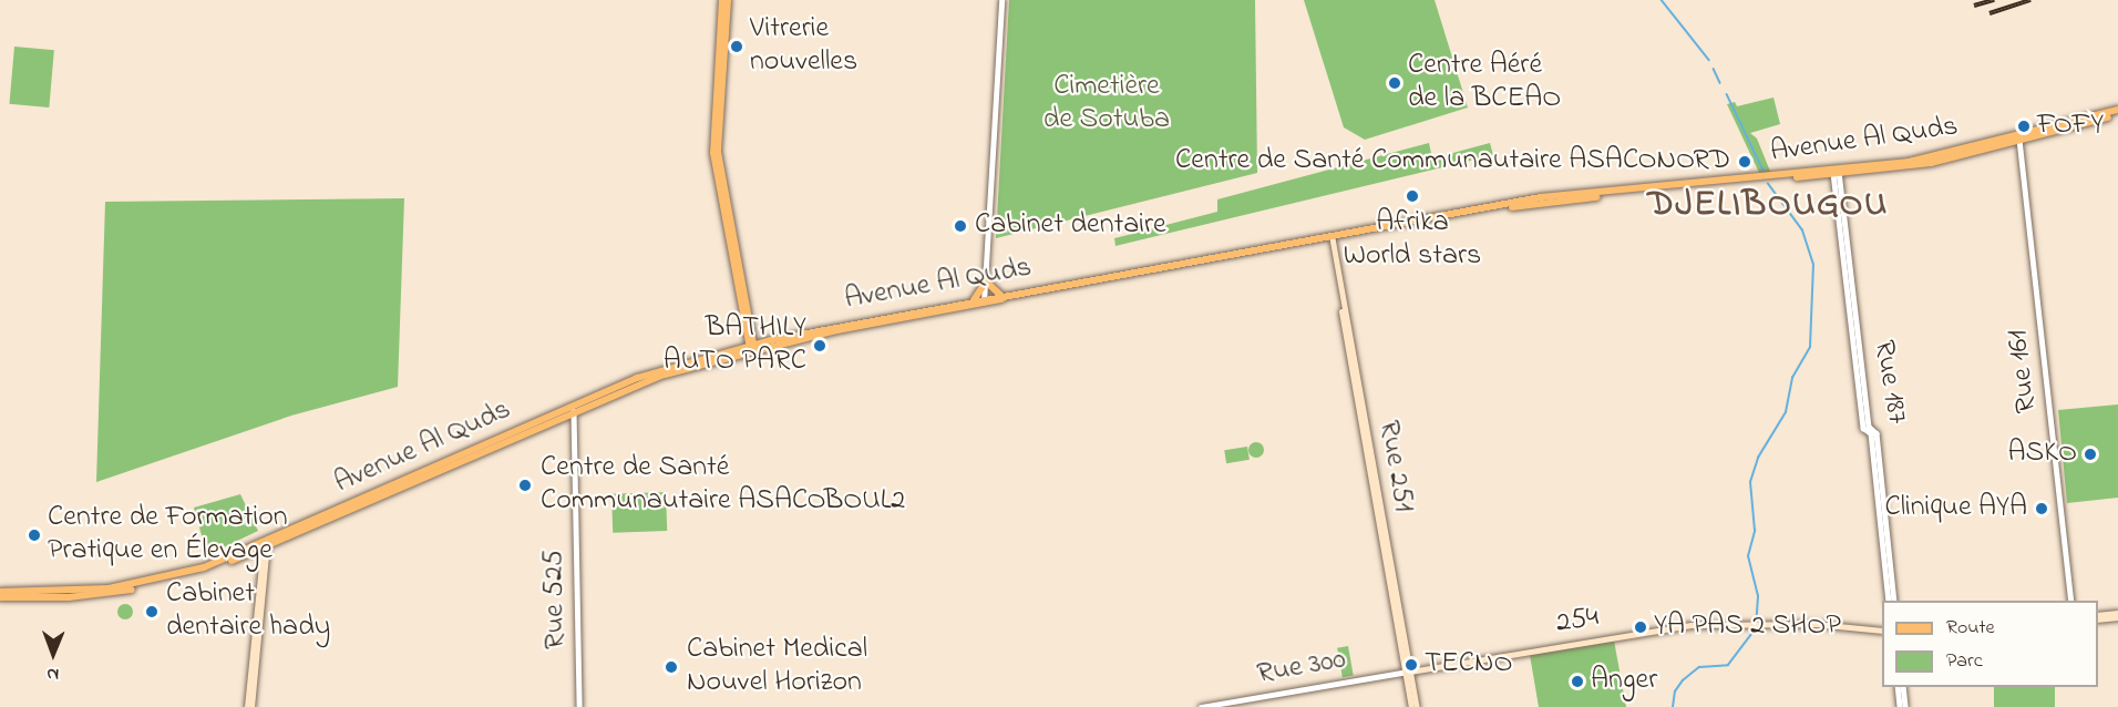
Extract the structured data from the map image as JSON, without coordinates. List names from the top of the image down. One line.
{"streets":{"main road":["Avenue Al Quds","Rue 251","254"],"street":["Rue 161","Rue 187","Rue 525","Rue 300"]},"crossings":[["Avenue Al Quds","Rue 161"],["Avenue Al Quds","Rue 187"],["Avenue Al Quds","Rue 251"],["Avenue Al Quds","Rue 525"],["Rue 251","254"],["Rue 251","Rue 300"],["254","Rue 300"]],"districts":["DJELIBOUGOU"],"parks":["Cimetière de Sotuba"],"places":["Vitrerie nouvelles","Centre Aéré de la BCEAO","FOFY","Centre de Santé Communautaire ASACONORD","Afrika World stars","Cabinet dentaire","BATHILY AUTO PARC","ASKO","Centre de Santé Communautaire ASACOBOUL2","Clinique AYA","Centre de Formation Pratique en Élevage","Cabinet dentaire hady","YA PAS 2 SHOP","TECNO","Cabinet Medical Nouvel Horizon","Anger"],"legend":["Route","Parc"],"north":"bottom"}
